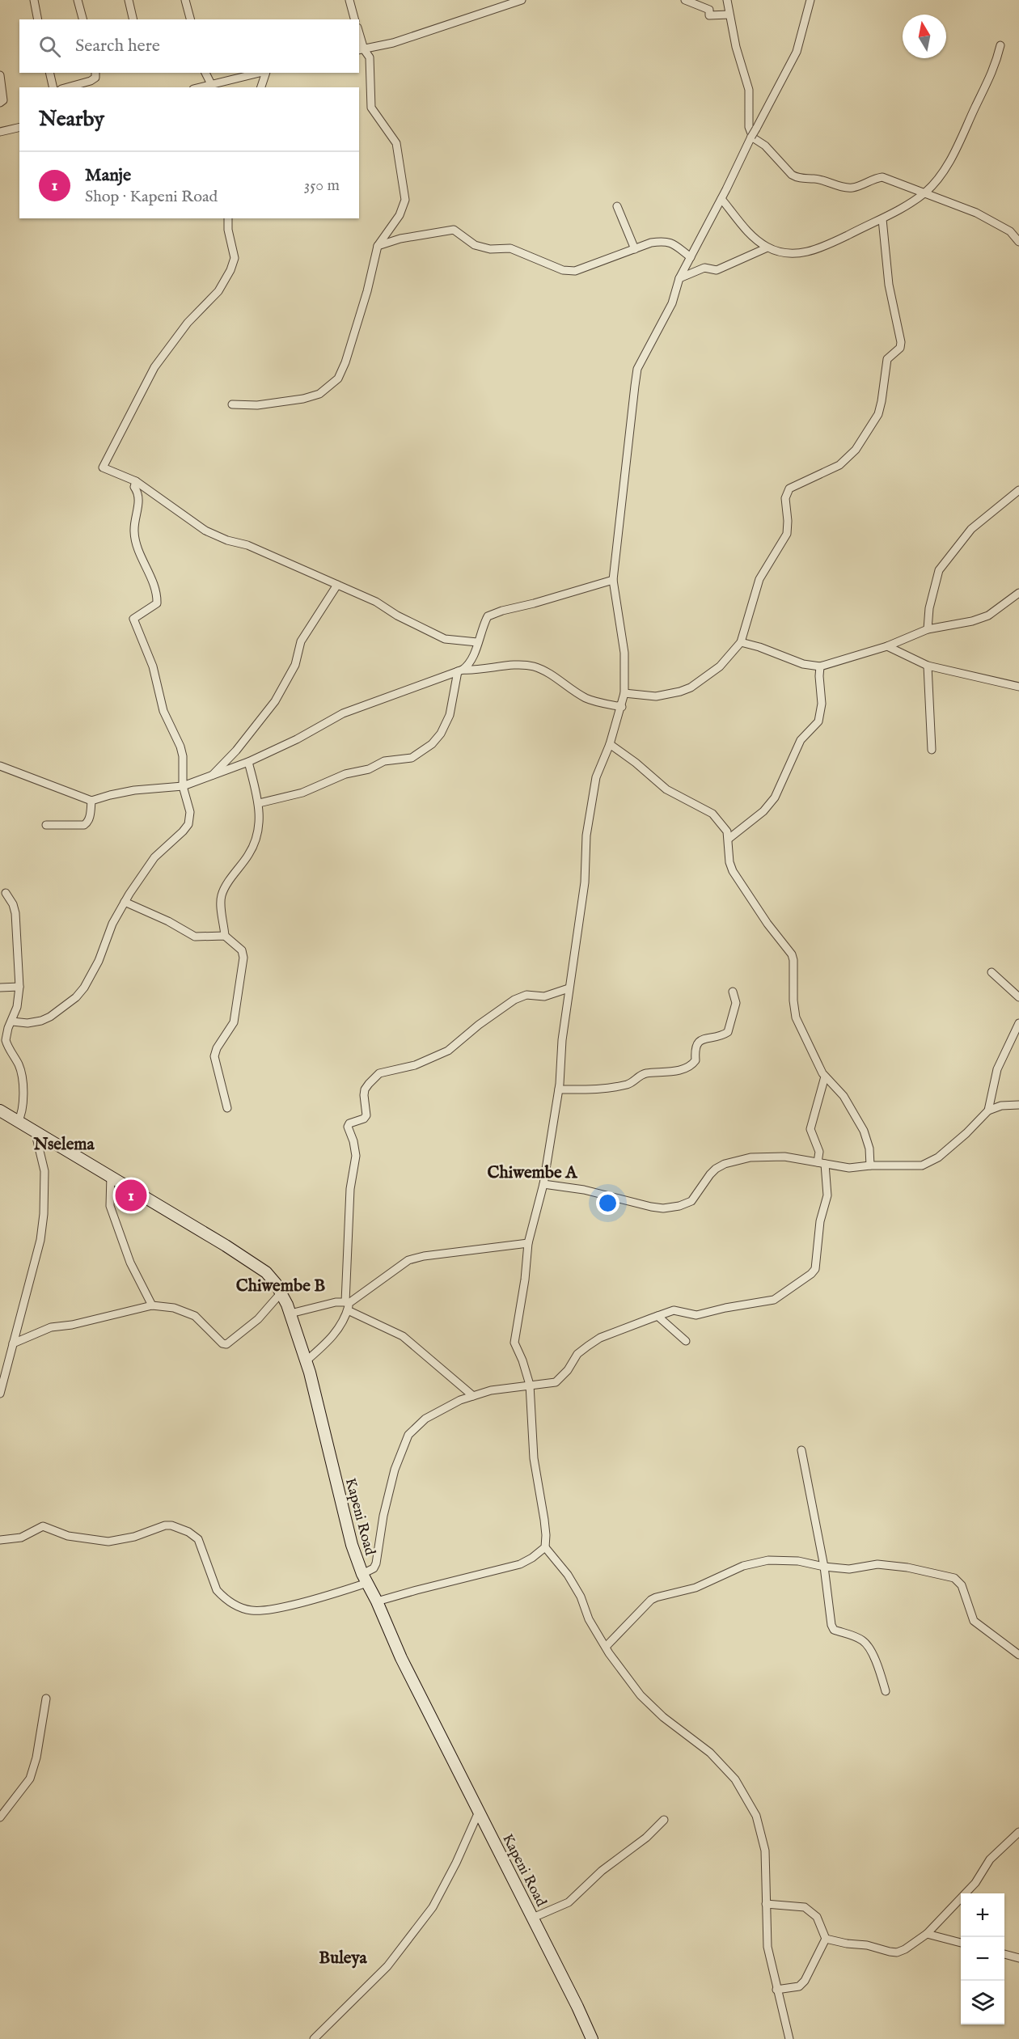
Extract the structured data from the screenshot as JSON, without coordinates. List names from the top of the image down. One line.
{"streets":{"main road":["Kapeni Road"]},"districts":["Nselema","Chiwembe A","Chiwembe B","Buleya"],"north":"top","page":{"search":"Search here","heading":"Nearby","list":[{"mark":"1","name":"Manje","note":"Shop · Kapeni Road","value":"350 m"}],"pins":"1","map_buttons":["+","−"]}}
